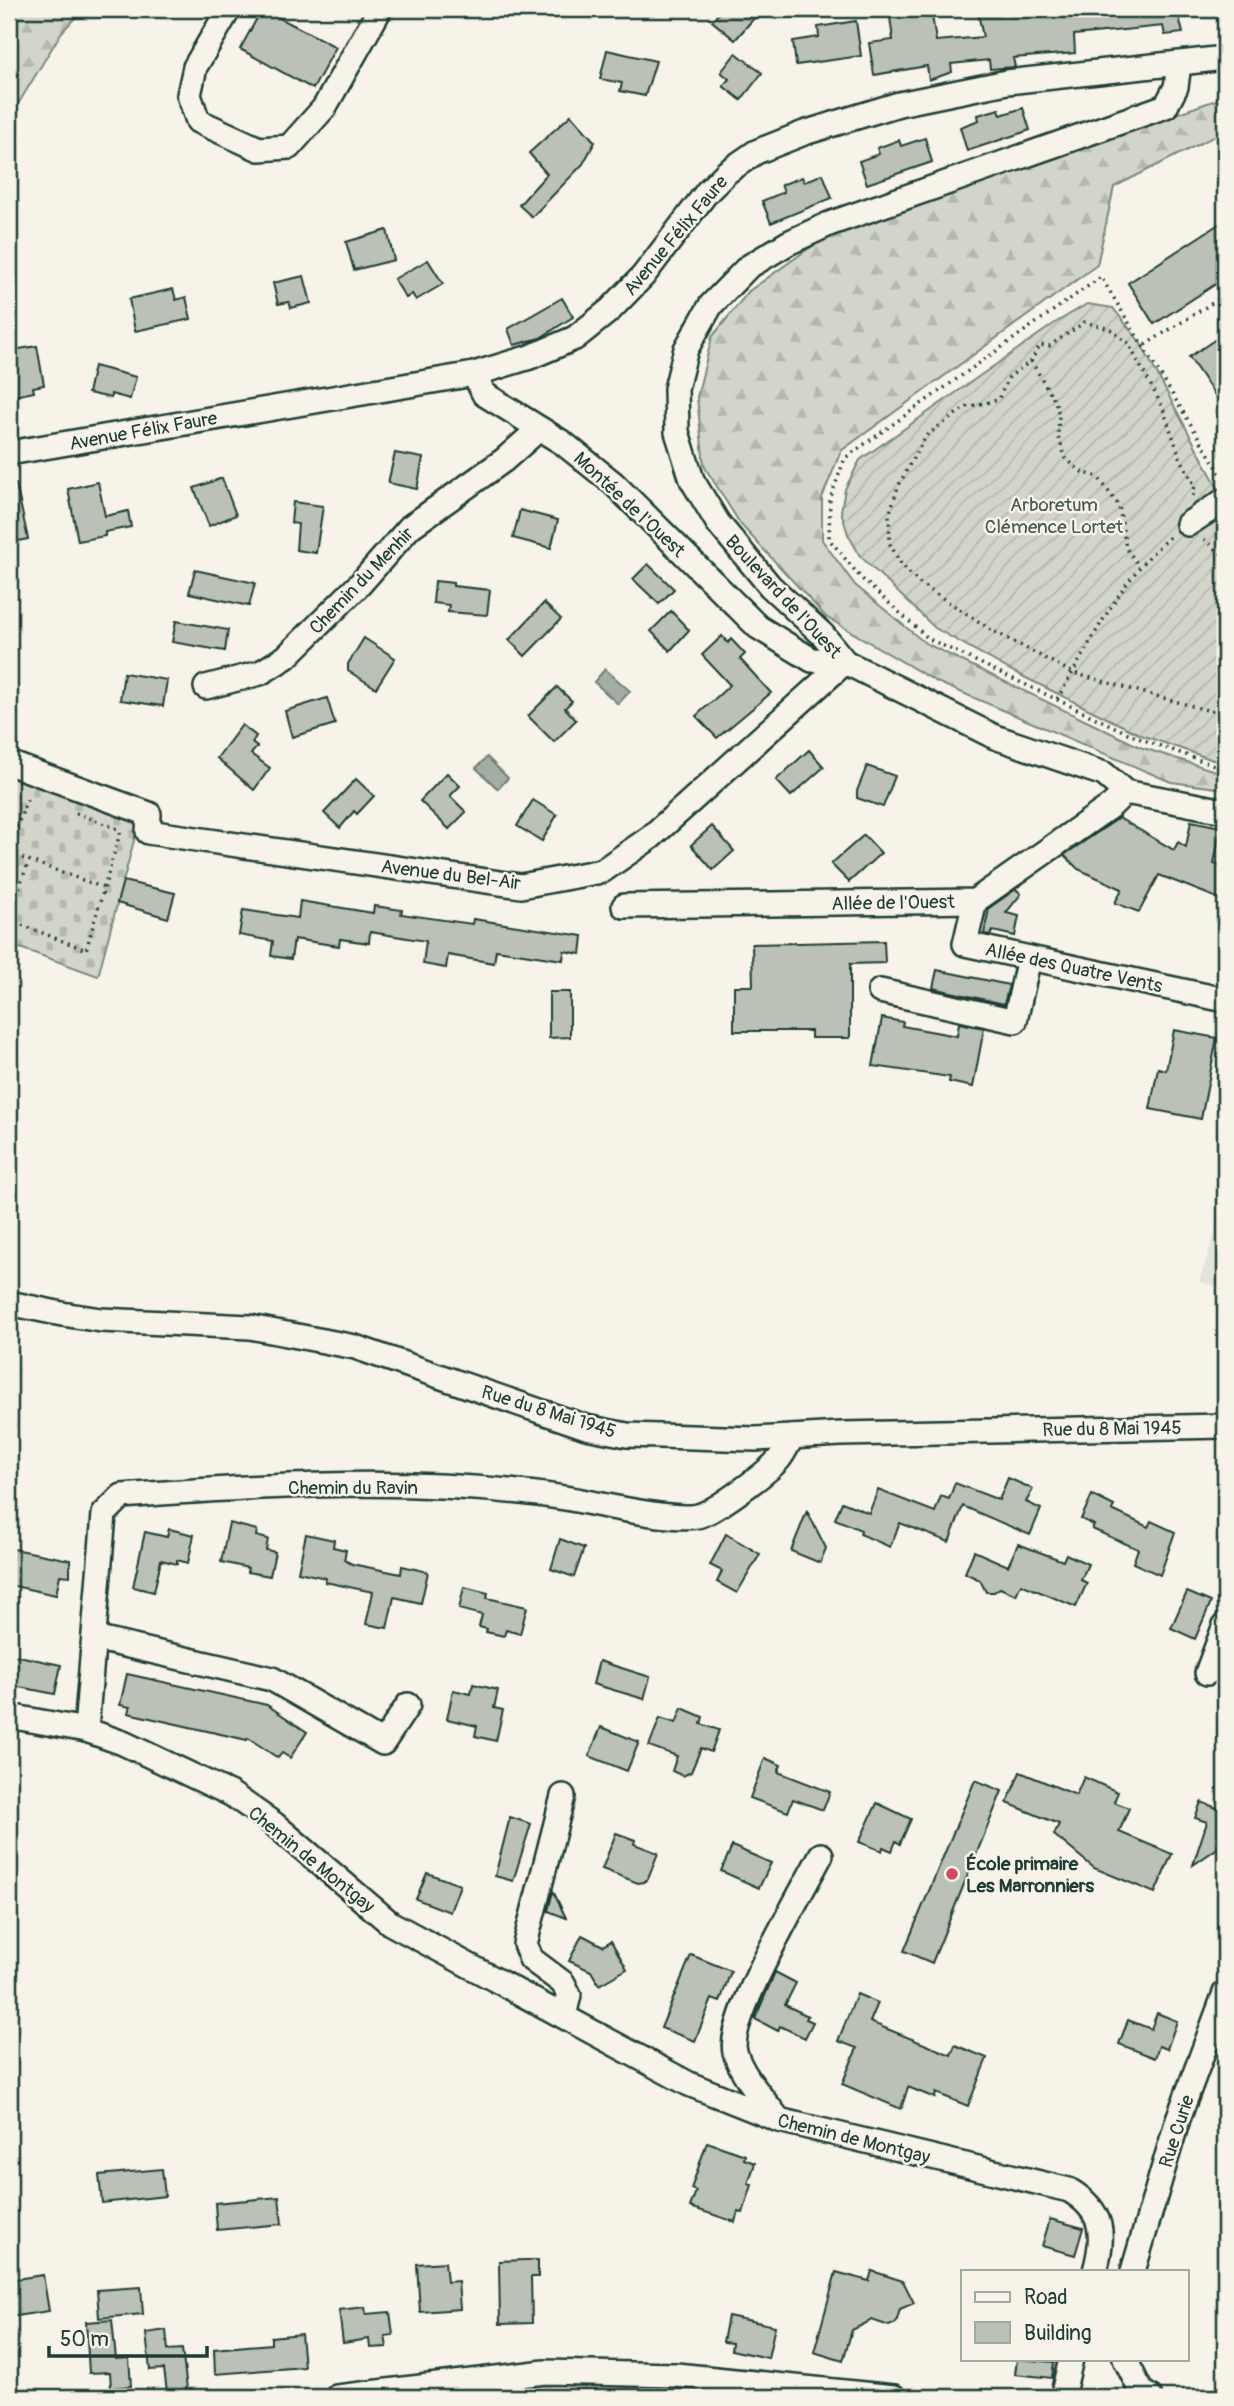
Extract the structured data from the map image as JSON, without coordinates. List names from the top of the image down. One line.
{"streets":{"street":["Avenue Félix Faure","Montée de l'Ouest","Chemin du Menhir","Boulevard de l'Ouest","Avenue du Bel-Air","Allée de l'Ouest","Allée des Quatre Vents","Rue du 8 Mai 1945","Chemin du Ravin","Chemin de Montgay","Rue Curie"]},"crossings":[["Avenue Félix Faure","Montée de l'Ouest"],["Avenue Félix Faure","Boulevard de l'Ouest"],["Montée de l'Ouest","Chemin du Menhir"],["Montée de l'Ouest","Boulevard de l'Ouest"],["Montée de l'Ouest","Avenue du Bel-Air"],["Boulevard de l'Ouest","Avenue du Bel-Air"],["Boulevard de l'Ouest","Allée de l'Ouest"],["Allée de l'Ouest","Allée des Quatre Vents"],["Rue du 8 Mai 1945","Chemin du Ravin"],["Chemin du Ravin","Chemin de Montgay"]],"parks":["Arboretum Clémence Lortet"],"places":["École primaire Les Marronniers"],"legend":["Road","Building"],"scale_bar":"50 m"}
